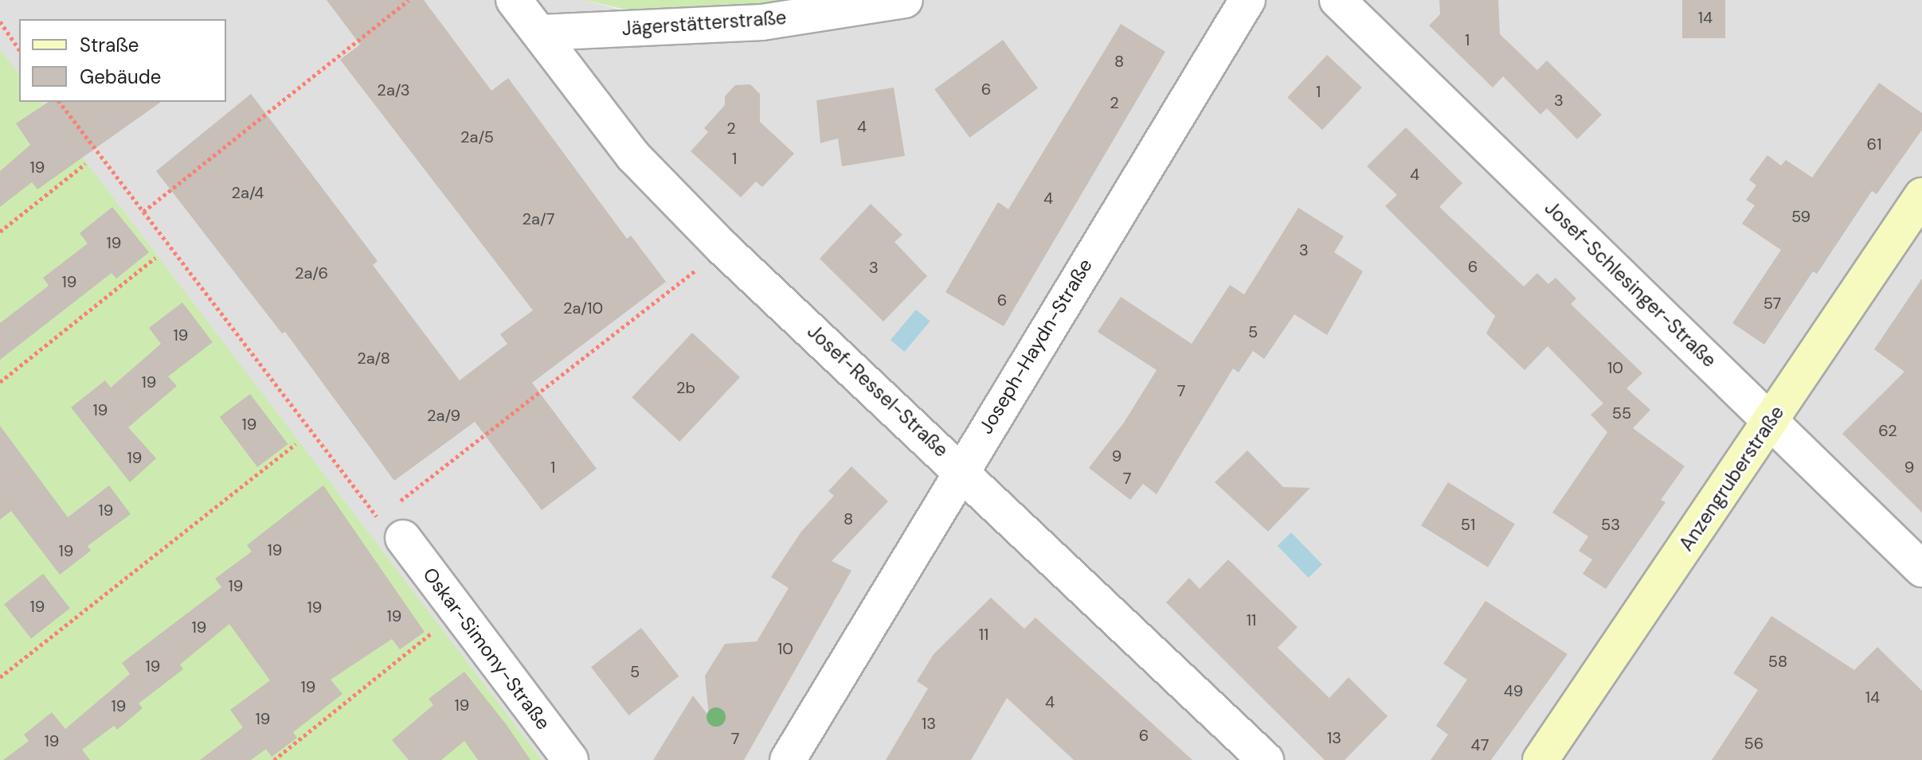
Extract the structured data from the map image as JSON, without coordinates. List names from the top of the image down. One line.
{"streets":{"street":["Jägerstätterstraße","Josef-Schlesinger-Straße","Joseph-Haydn-Straße","Josef-Ressel-Straße","Anzengruberstraße","Oskar-Simony-Straße"]},"crossings":[["Jägerstätterstraße","Josef-Ressel-Straße"],["Josef-Schlesinger-Straße","Anzengruberstraße"],["Joseph-Haydn-Straße","Josef-Ressel-Straße"]],"house_numbers":["14","1","8","6","2a/3","1","3","2","4","2","2a/5","61","1","19","4","2a/4","4","59","2a/7","19","3","6","3","2a/6","19","6","57","2a/10","5","19","2a/8","10","19","2b","7","19","55","2a/9","19","62","9","19","1","9","7","19","8","51","53","19","19","19","19","19","19","11","19","11","10","58","19","5","19","49","14","4","19","19","19","13","6","13","7","19","56","47"],"legend":["Straße","Gebäude"]}
